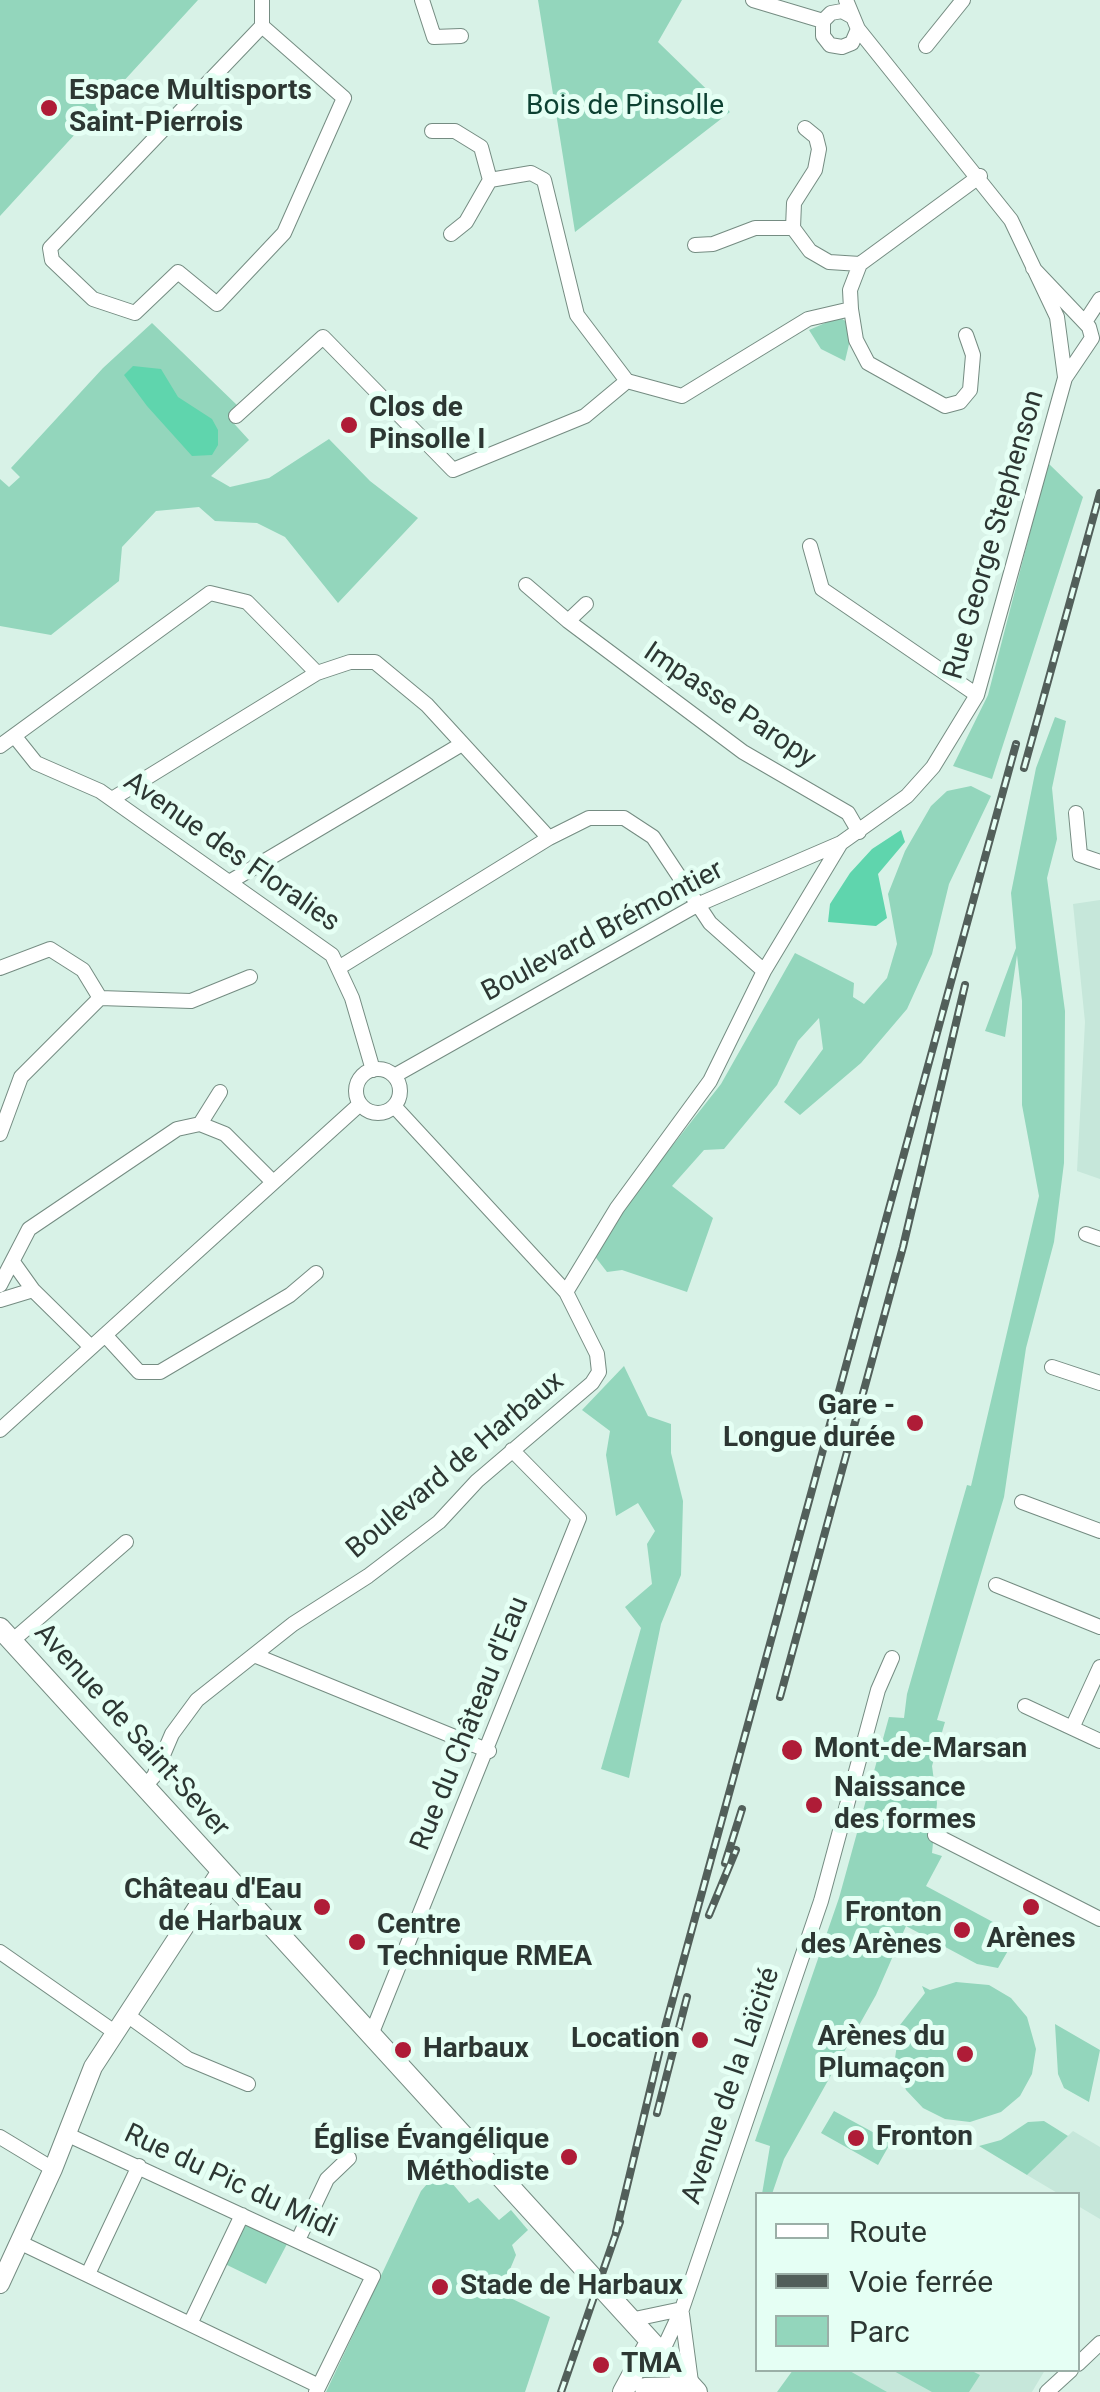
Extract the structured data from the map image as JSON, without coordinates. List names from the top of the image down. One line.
{"streets":{"main road":["Avenue de Saint-Sever"],"street":["Rue George Stephenson","Impasse Paropy","Avenue des Floralies","Boulevard Brémontier","Boulevard de Harbaux","Rue du Château d'Eau","Avenue de la Laïcité","Rue du Pic du Midi"]},"crossings":[["Rue George Stephenson","Impasse Paropy"],["Rue George Stephenson","Boulevard Brémontier"],["Rue George Stephenson","Boulevard de Harbaux"],["Avenue des Floralies","Boulevard Brémontier"],["Avenue des Floralies","Boulevard de Harbaux"],["Boulevard Brémontier","Boulevard de Harbaux"],["Boulevard de Harbaux","Rue du Château d'Eau"],["Boulevard de Harbaux","Avenue de Saint-Sever"],["Rue du Château d'Eau","Avenue de Saint-Sever"]],"parks":["Bois de Pinsolle"],"places":["Espace Multisports Saint-Pierrois","Clos de Pinsolle I","Gare - Longue durée","Mont-de-Marsan","Naissance des formes","Château d'Eau de Harbaux","Arènes","Fronton des Arènes","Centre Technique RMEA","Location","Harbaux","Arènes du Plumaçon","Fronton","Église Évangélique Méthodiste","Stade de Harbaux","TMA"],"legend":["Route","Voie ferrée","Parc"]}
